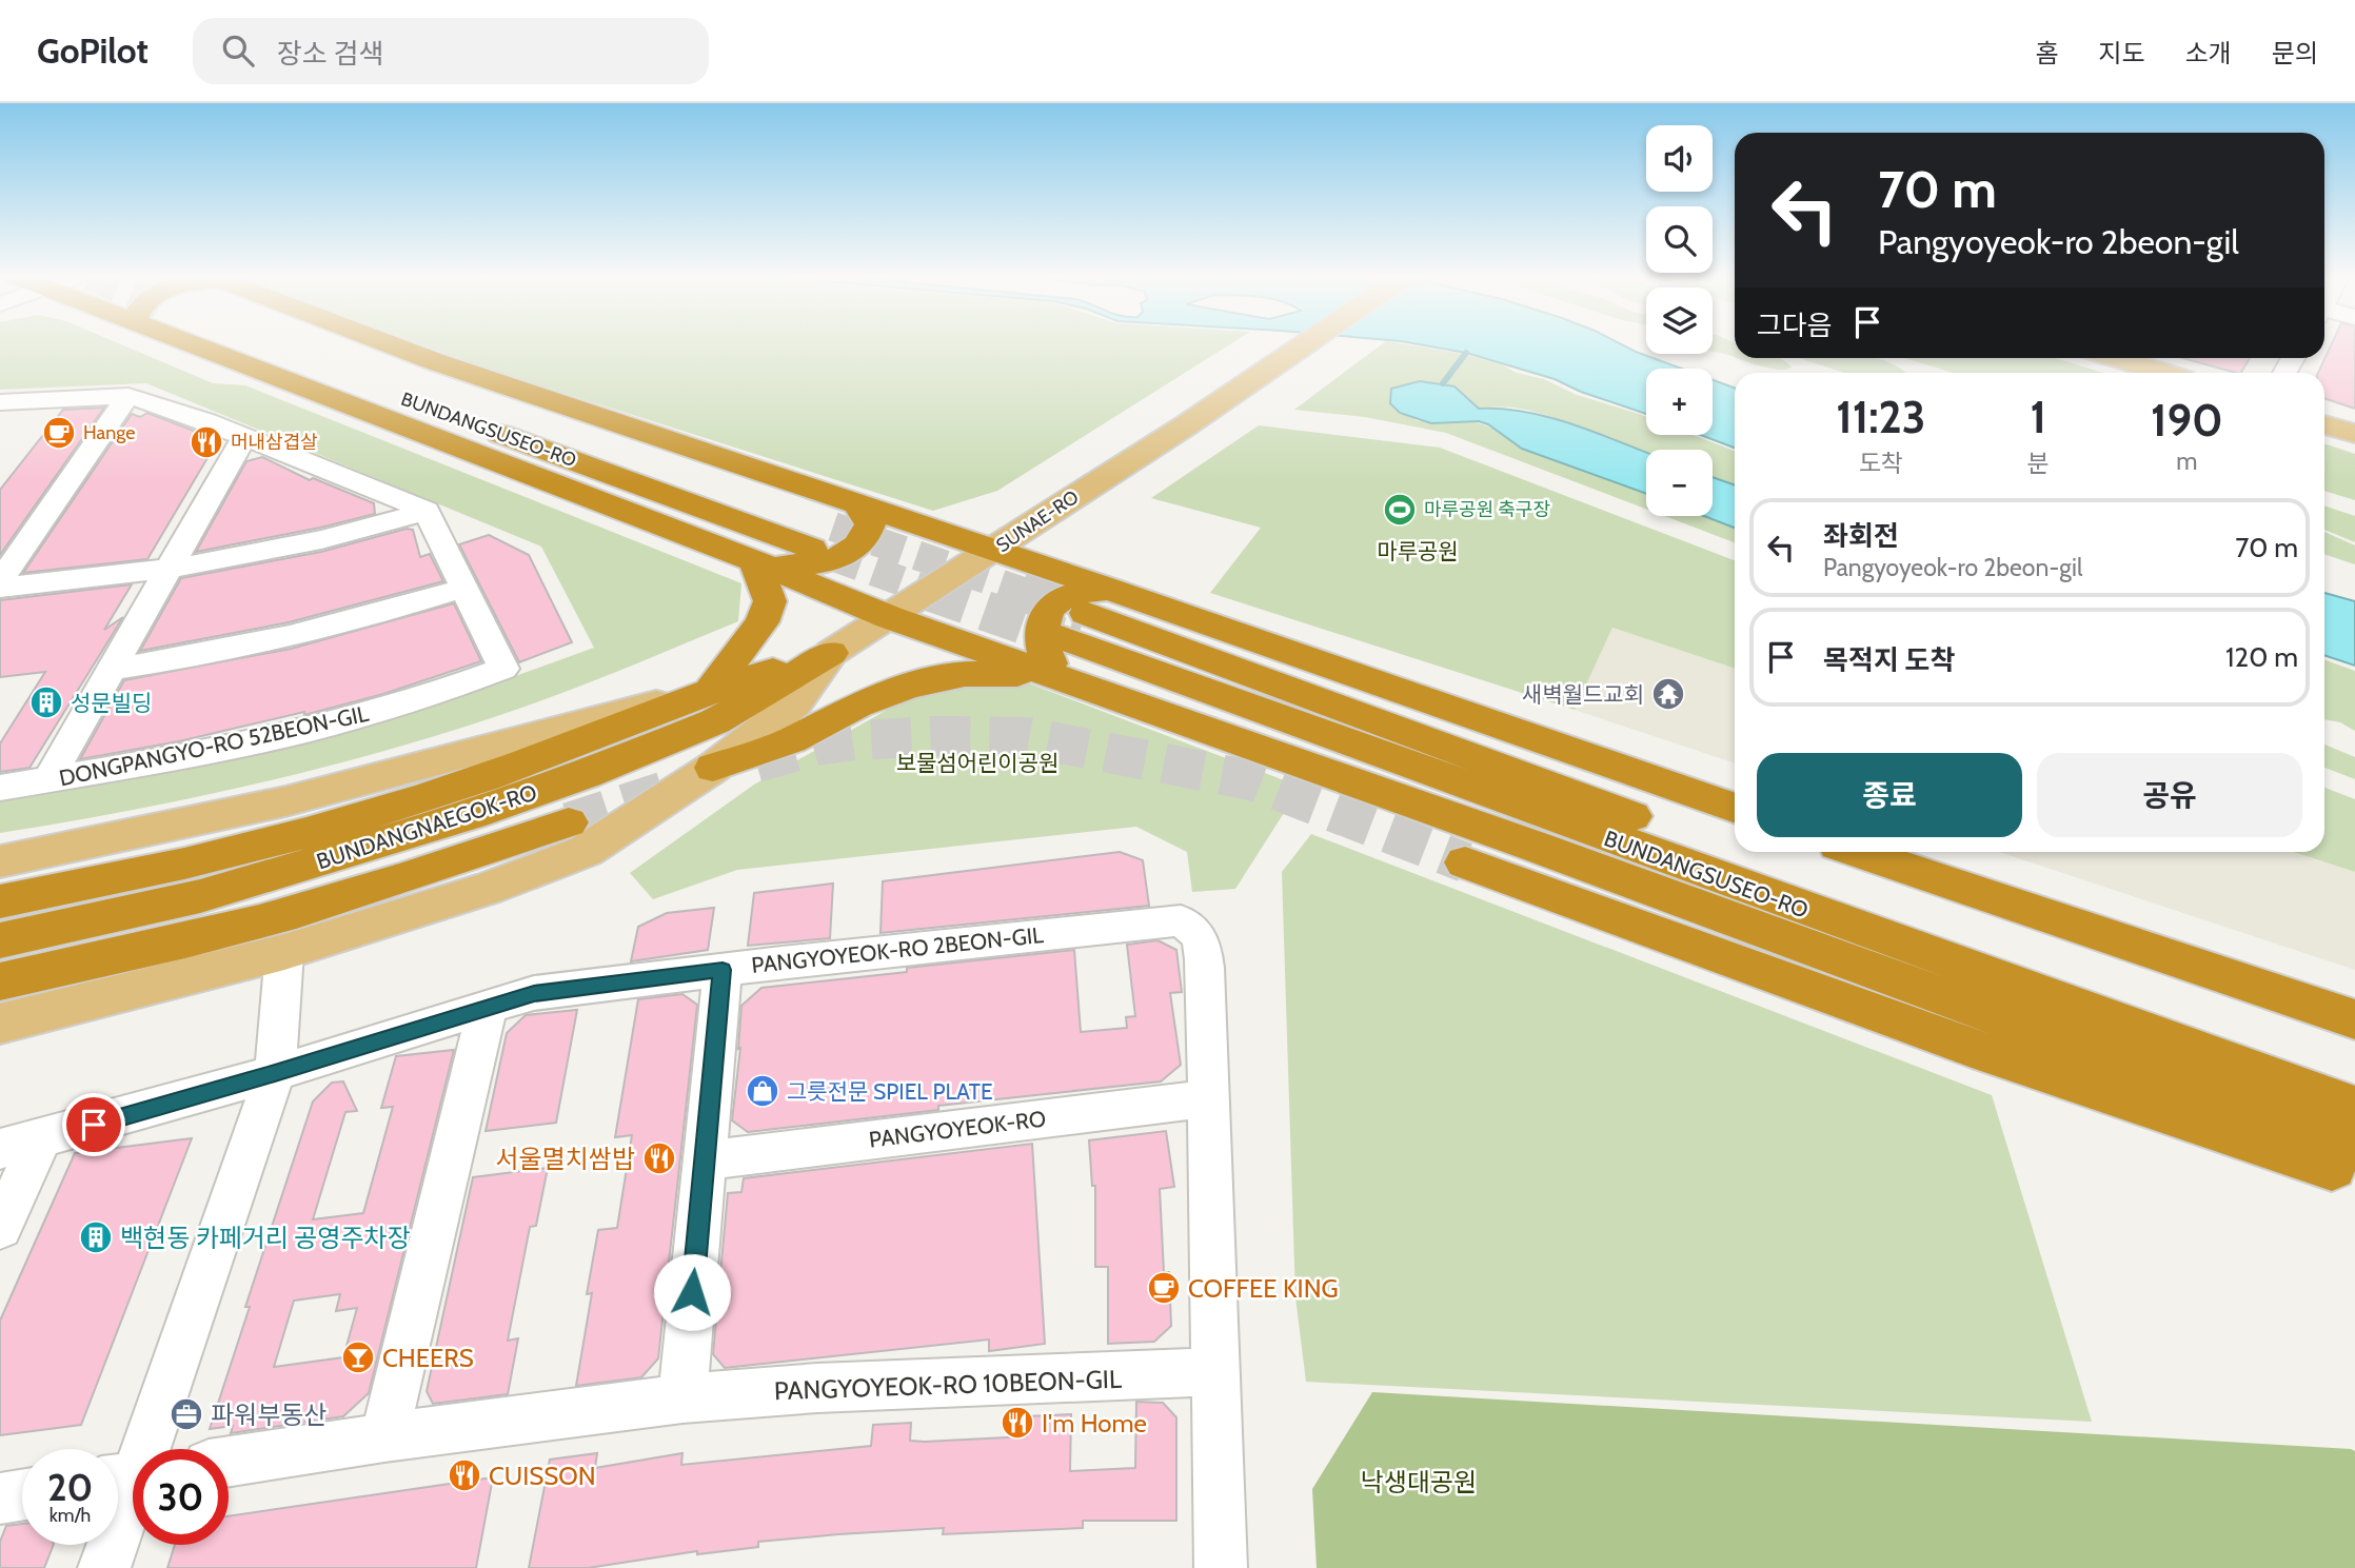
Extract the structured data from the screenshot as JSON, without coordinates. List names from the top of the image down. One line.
{"streets":{"highway":["BUNDANGSUSEO-RO","BUNDANGNAEGOK-RO"],"main road":["SUNAE-RO"],"street":["DONGPANGYO-RO 52BEON-GIL","PANGYOYEOK-RO 2BEON-GIL","PANGYOYEOK-RO","PANGYOYEOK-RO 10BEON-GIL"]},"crossings":[["SUNAE-RO","BUNDANGNAEGOK-RO"],["PANGYOYEOK-RO 2BEON-GIL","PANGYOYEOK-RO"]],"parks":["마루공원","보물섬어린이공원","낙생대공원"],"places":{"cafe":["Hange","COFFEE KING"],"restaurant":["머내삼겹살","서울멸치쌈밥","I'm Home","CUISSON"],"sports":["마루공원 축구장"],"temple":["새벽월드교회"],"building":["성문빌딩","백현동 카페거리 공영주차장"],"shop":["그릇전문 SPIEL PLATE"],"bar":["CHEERS"],"office":["파워부동산"]},"page":{"header":"GoPilot","search":"장소 검색","nav":["홈","지도","소개","문의"],"map_buttons":["+","−"],"turn":["70 m","Pangyoyeok-ro 2beon-gil"],"then":"그다음","eta":["11:23","도착","1","분","190","m"],"list":[{"name":"좌회전","note":"Pangyoyeok-ro 2beon-gil","value":"70 m"},{"name":"목적지 도착","value":"120 m"}],"buttons":["종료","공유"],"speed":"20 km/h","limit":"30"}}
